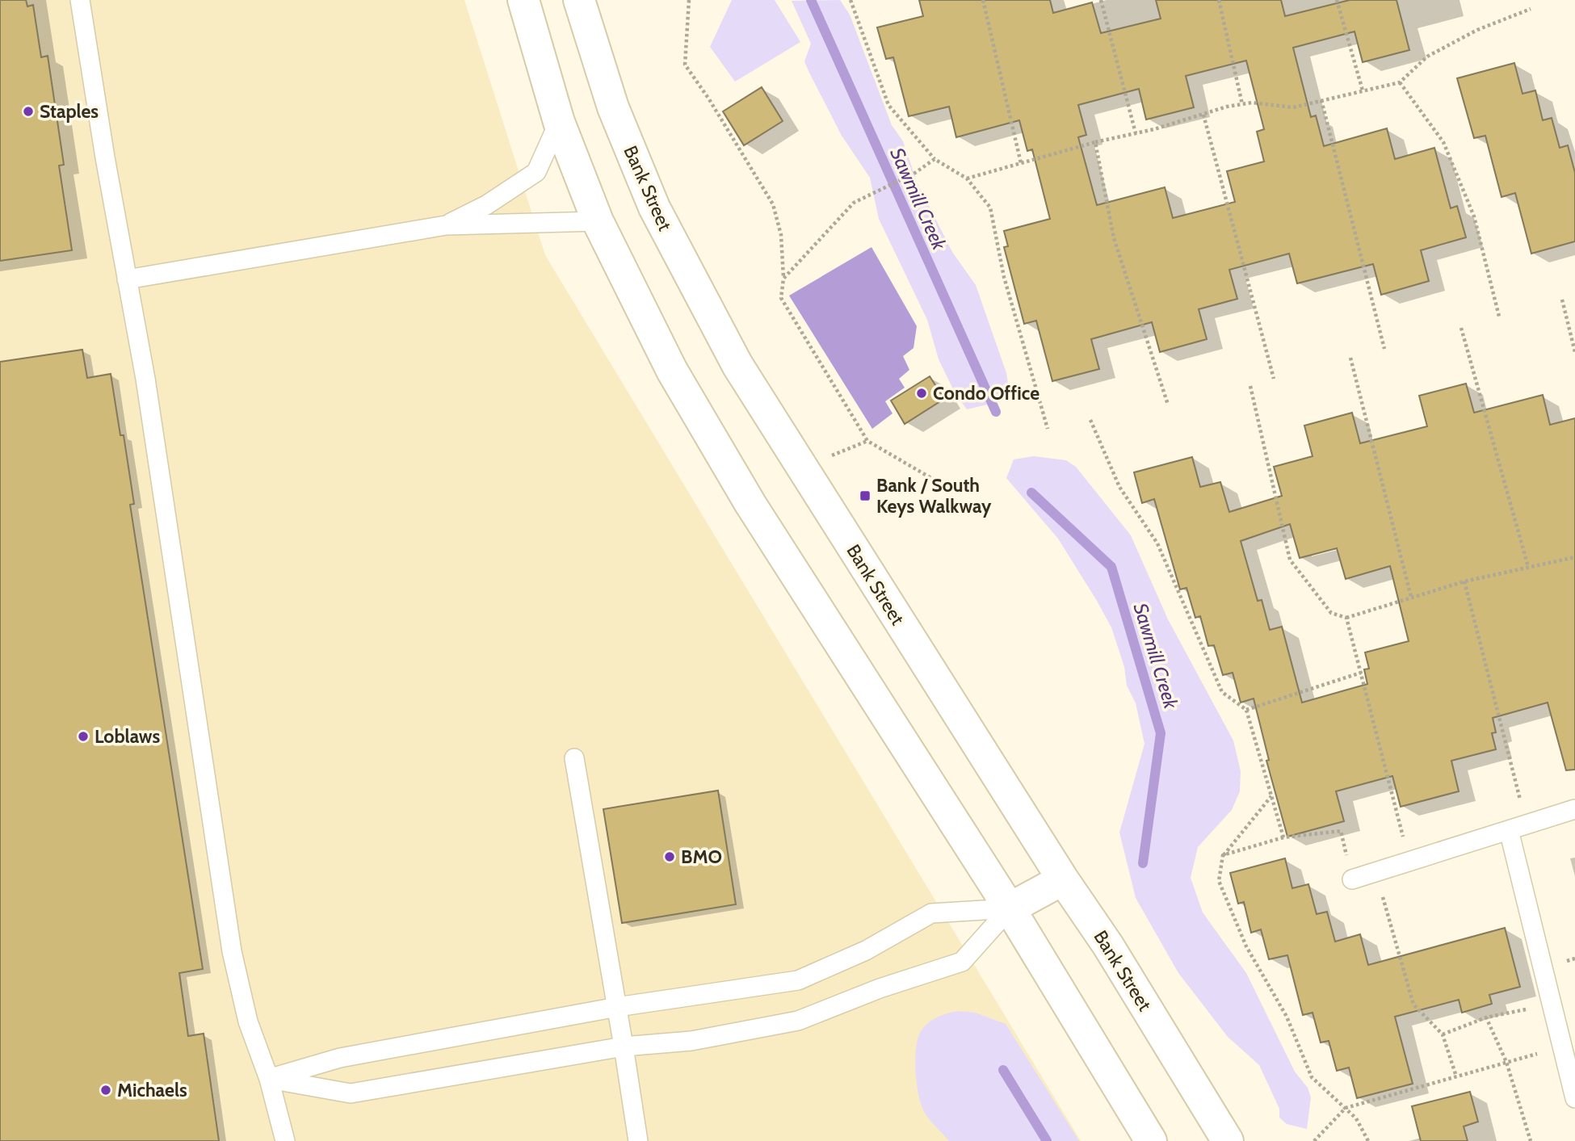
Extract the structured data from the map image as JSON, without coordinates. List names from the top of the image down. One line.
{"streets":{"main road":["Bank Street"]},"water":["Sawmill Creek"],"places":{"other":["Staples","Condo Office","Loblaws","BMO","Michaels"],"transit":["Bank / South Keys Walkway"]}}
